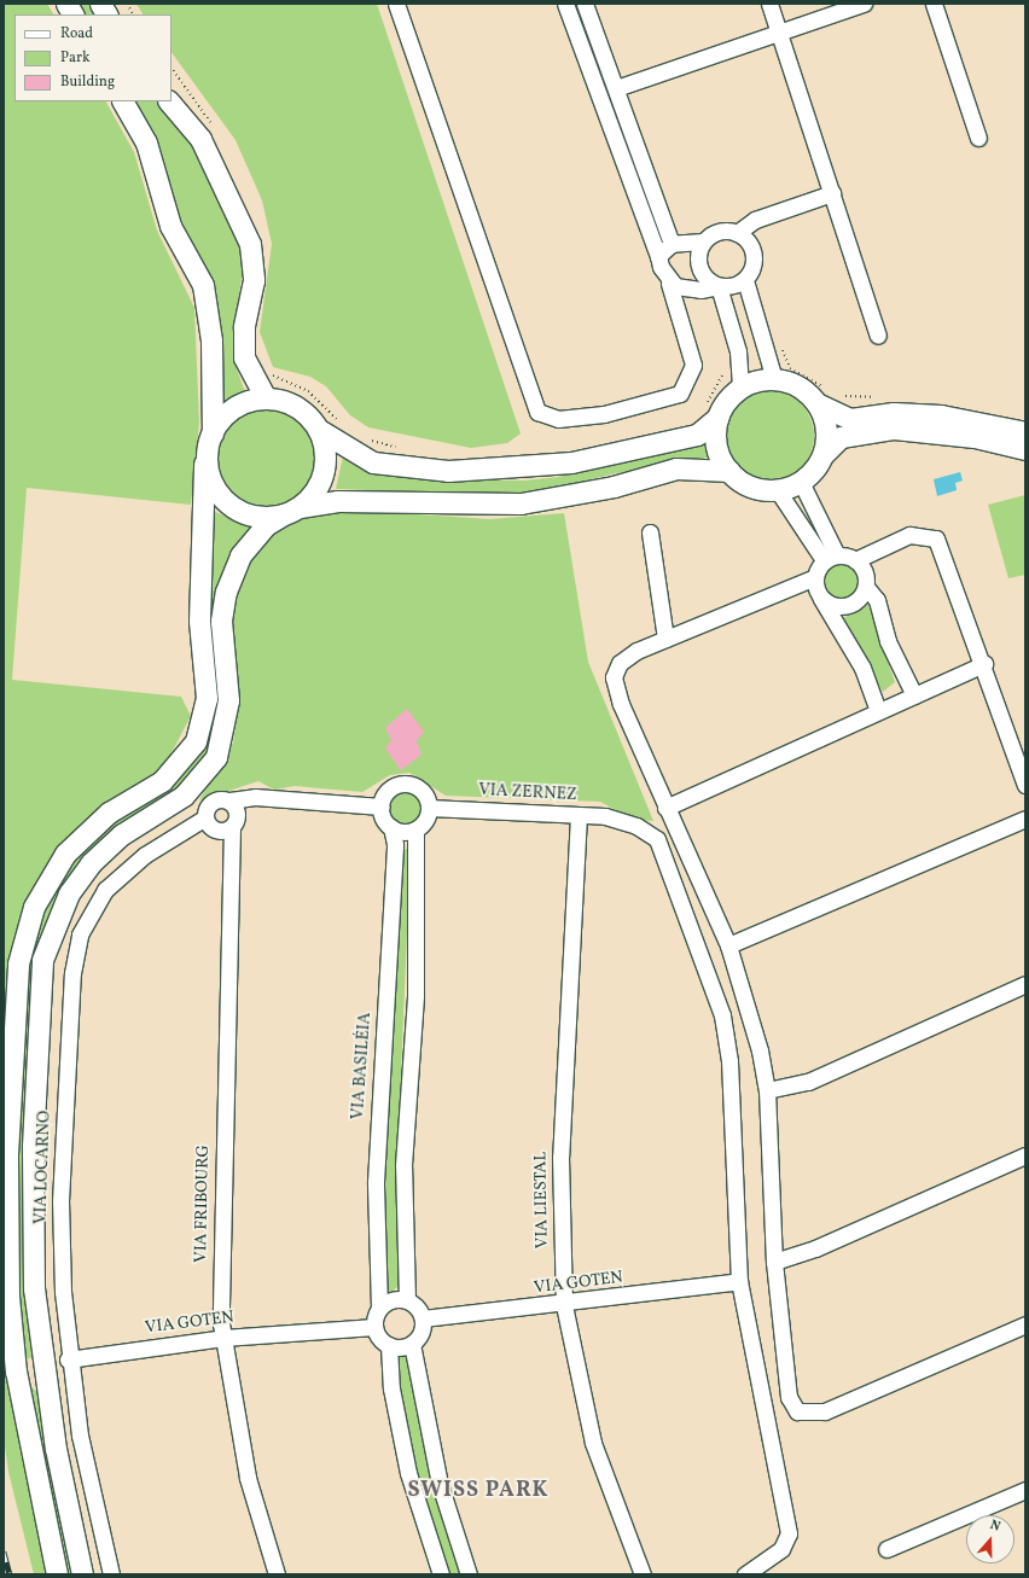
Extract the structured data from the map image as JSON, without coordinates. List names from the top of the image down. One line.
{"streets":{"street":["VIA ZERNEZ","VIA BASILÉIA","VIA LOCARNO","VIA LIESTAL","VIA FRIBOURG","VIA GOTEN"]},"crossings":[["VIA ZERNEZ","VIA BASILÉIA"],["VIA ZERNEZ","VIA LIESTAL"],["VIA ZERNEZ","VIA GOTEN"],["VIA BASILÉIA","VIA GOTEN"],["VIA LOCARNO","VIA FRIBOURG"],["VIA LOCARNO","VIA GOTEN"],["VIA LIESTAL","VIA GOTEN"],["VIA FRIBOURG","VIA GOTEN"]],"districts":["SWISS PARK"],"legend":["Road","Park","Building"],"north":"top"}
